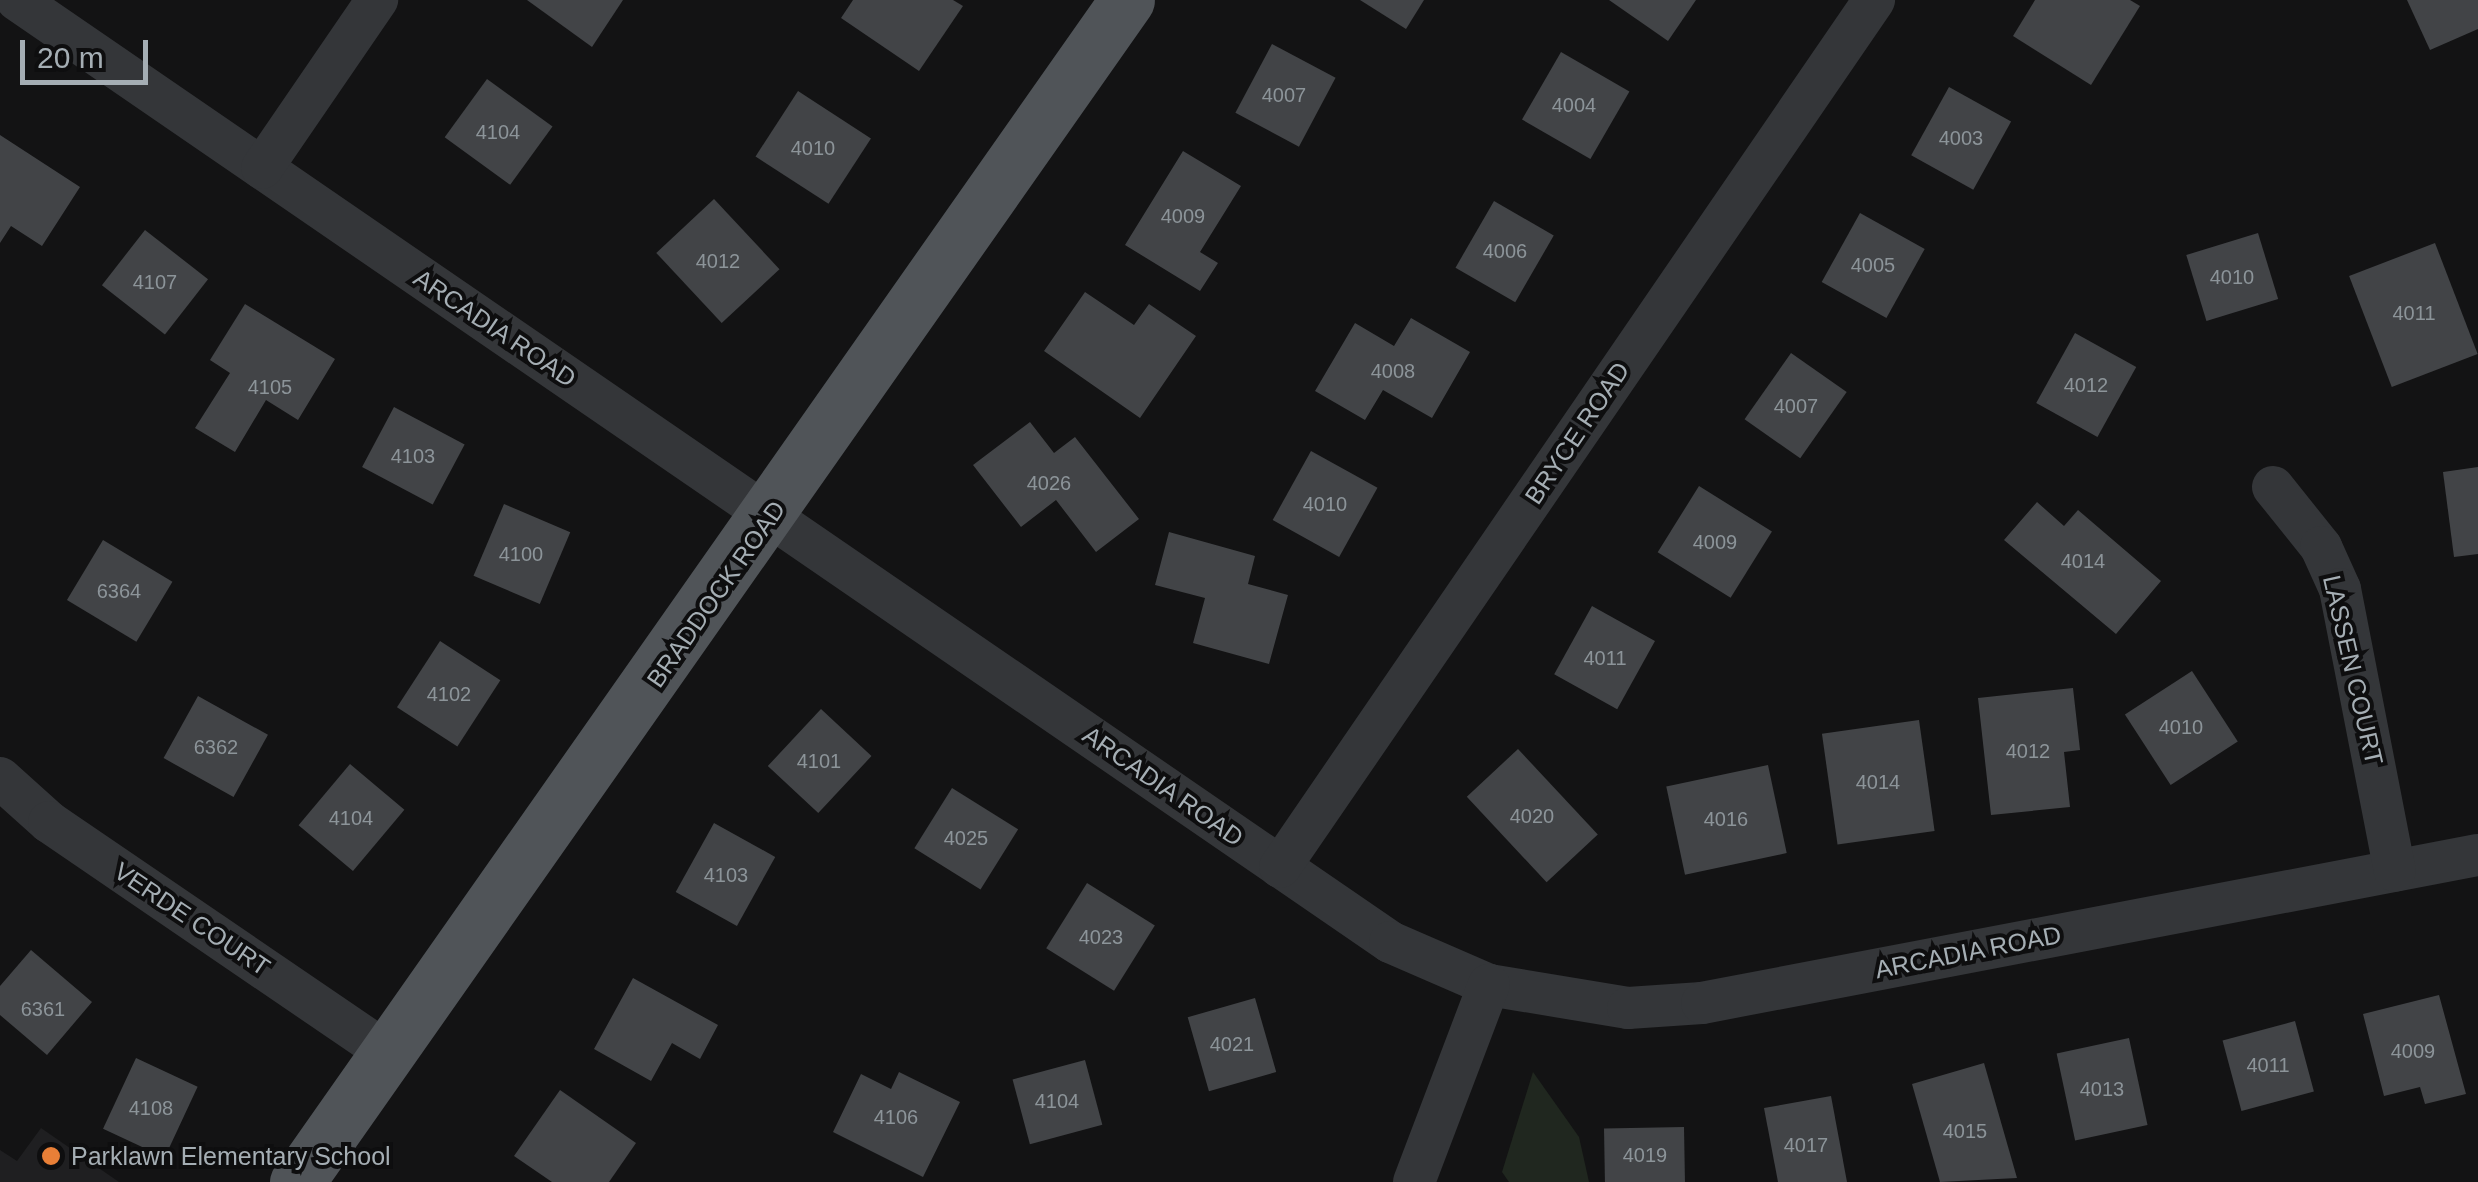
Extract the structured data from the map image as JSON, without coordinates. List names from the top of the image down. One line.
{"streets":{"main road":["BRADDOCK ROAD"],"street":["ARCADIA ROAD","BRYCE ROAD","LASSEN COURT","VERDE COURT"]},"crossings":[["ARCADIA ROAD","BRYCE ROAD"],["ARCADIA ROAD","BRADDOCK ROAD"],["ARCADIA ROAD","LASSEN COURT"],["BRADDOCK ROAD","VERDE COURT"]],"places":["Parklawn Elementary School"],"house_numbers":["4007","4004","4104","4003","4010","4009","4006","4012","4005","4010","4107","4011","4008","4012","4105","4007","4103","4026","4010","4009","4100","4014","6364","4011","4102","4010","6362","4012","4101","4014","4020","4104","4016","4025","4103","4023","6361","4021","4009","4011","4013","4104","4108","4106","4015","4017","4019"],"scale_bar":"20 m"}
